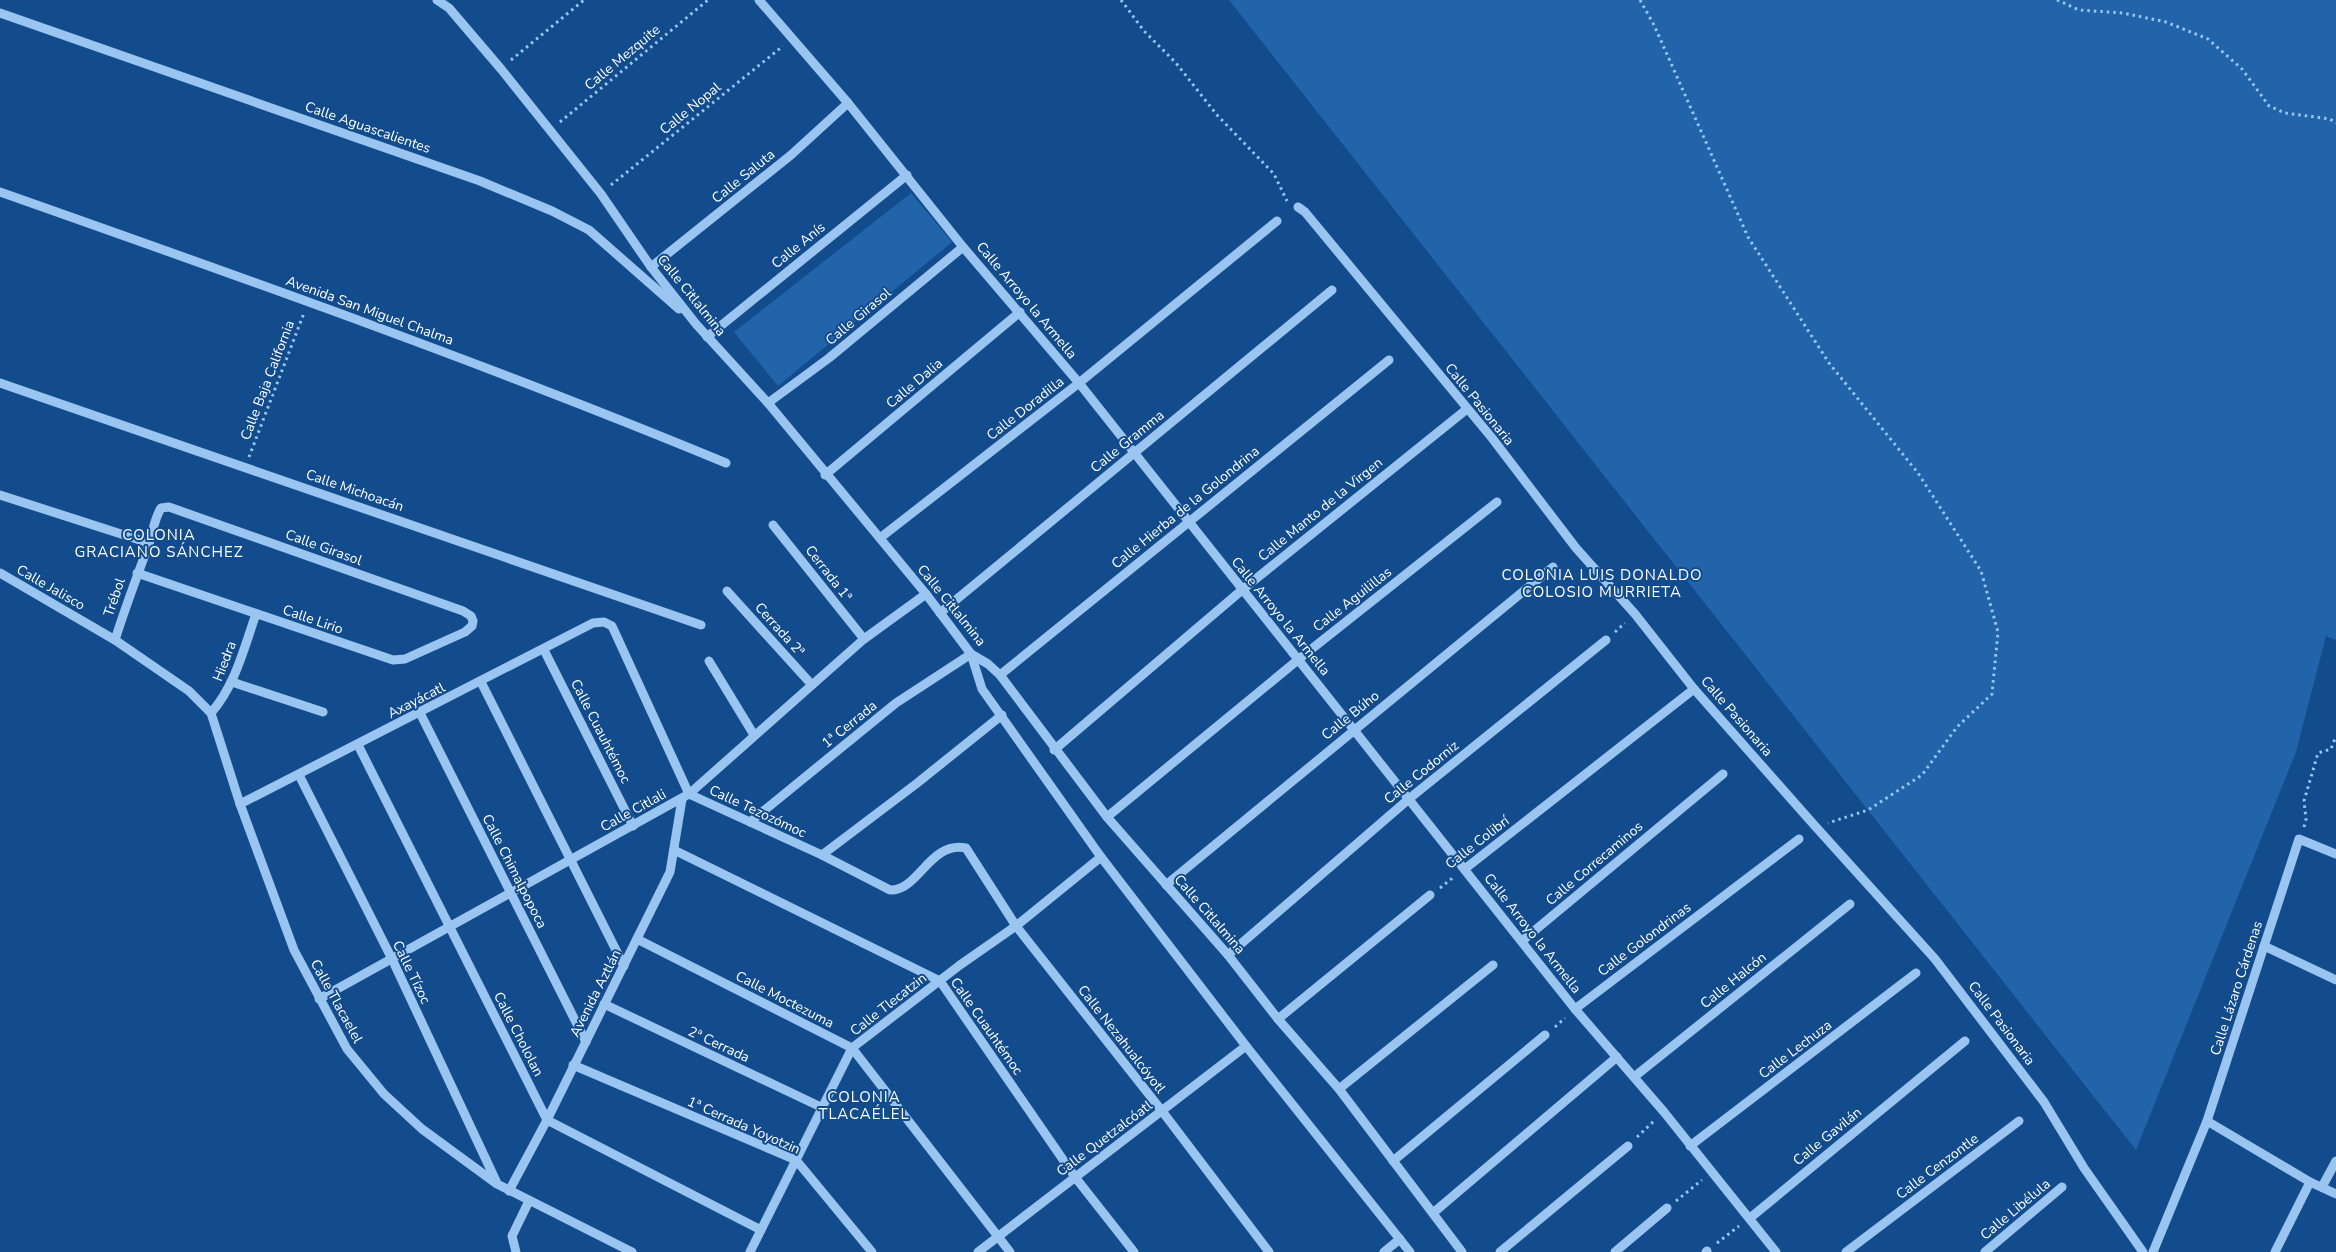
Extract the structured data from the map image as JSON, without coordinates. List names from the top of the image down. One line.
{"streets":{"street":["Calle Aguascalientes","Calle Saluta","Calle Anís","Calle Citlalmina","Calle Arroyo la Armella","Avenida San Miguel Chalma","Calle Girasol","Calle Dalia","Calle Pasionaria","Calle Doradilla","Calle Gramma","Calle Michoacán","Calle Hierba de la Golondrina","Calle Manto de la Virgen","Cerrada 1ª","Calle Jalisco","Trébol","Calle Aguilillas","Calle Lirio","Cerrada 2ª","Hiedra","Axayácatl","Calle Búho","1ª Cerrada","Calle Cuauhtémoc","Calle Codorniz","Calle Citlali","Calle Tezozómoc","Calle Colibrí","Calle Correcaminos","Calle Chimalpopoca","Calle Golondrinas","Calle Tízoc","Calle Halcón","Calle Lázaro Cárdenas","Avenida Aztlán","Calle Moctezuma","Calle Tlacaelel","Calle Tlecatzin","Calle Chololan","Calle Nezahualcóyotl","2ª Cerrada","Calle Lechuza","1ª Cerrada Yoyotzin","Calle Gavilán","Calle Quetzalcóatl","Calle Cenzontle","Calle Libélula"],"path":["Calle Mezquite","Calle Nopal","Calle Baja California"]},"crossings":[["Calle Mezquite","Calle Citlalmina"],["Calle Nopal","Calle Citlalmina"],["Calle Nopal","Calle Arroyo la Armella"],["Calle Aguascalientes","Calle Citlalmina"],["Calle Saluta","Calle Citlalmina"],["Calle Saluta","Calle Arroyo la Armella"],["Calle Anís","Calle Citlalmina"],["Calle Anís","Calle Arroyo la Armella"],["Calle Citlalmina","Calle Girasol"],["Calle Citlalmina","Calle Dalia"],["Calle Citlalmina","Calle Doradilla"],["Calle Citlalmina","Calle Gramma"],["Calle Citlalmina","Calle Hierba de la Golondrina"],["Calle Citlalmina","Calle Manto de la Virgen"],["Calle Citlalmina","Calle Aguilillas"],["Calle Citlalmina","Calle Búho"],["Calle Citlalmina","1ª Cerrada"],["Calle Citlalmina","Calle Codorniz"],["Calle Citlalmina","Calle Citlali"],["Calle Arroyo la Armella","Calle Girasol"],["Calle Arroyo la Armella","Calle Dalia"],["Calle Arroyo la Armella","Calle Doradilla"],["Calle Arroyo la Armella","Calle Gramma"],["Calle Arroyo la Armella","Calle Hierba de la Golondrina"],["Calle Arroyo la Armella","Calle Manto de la Virgen"],["Calle Arroyo la Armella","Calle Aguilillas"],["Calle Arroyo la Armella","Calle Búho"],["Calle Arroyo la Armella","Calle Codorniz"],["Calle Arroyo la Armella","Calle Colibrí"],["Calle Arroyo la Armella","Calle Correcaminos"],["Calle Arroyo la Armella","Calle Golondrinas"],["Calle Arroyo la Armella","Calle Halcón"],["Calle Arroyo la Armella","Calle Lechuza"],["Calle Arroyo la Armella","Calle Gavilán"],["Avenida San Miguel Chalma","Calle Baja California"],["Calle Girasol","Trébol"],["Calle Girasol","Calle Lirio"],["Calle Baja California","Calle Michoacán"],["Calle Pasionaria","Calle Manto de la Virgen"],["Calle Pasionaria","Calle Colibrí"],["Cerrada 1ª","Calle Citlali"],["Calle Jalisco","Trébol"],["Calle Jalisco","Hiedra"],["Calle Jalisco","Calle Tlacaelel"],["Trébol","Calle Lirio"],["Calle Lirio","Hiedra"],["Cerrada 2ª","Calle Citlali"],["Hiedra","Calle Tlacaelel"],["Axayácatl","Calle Cuauhtémoc"],["Axayácatl","Calle Tezozómoc"],["Axayácatl","Calle Chimalpopoca"],["Axayácatl","Calle Tízoc"],["Axayácatl","Calle Tlacaelel"],["Axayácatl","Calle Chololan"],["1ª Cerrada","Calle Tezozómoc"],["Calle Cuauhtémoc","Calle Citlali"],["Calle Cuauhtémoc","Avenida Aztlán"],["Calle Cuauhtémoc","Calle Tlecatzin"],["Calle Cuauhtémoc","Calle Quetzalcóatl"],["Calle Citlali","Calle Tezozómoc"],["Calle Citlali","Calle Chimalpopoca"],["Calle Citlali","Calle Tízoc"],["Calle Citlali","Avenida Aztlán"],["Calle Citlali","Calle Tlacaelel"],["Calle Citlali","Calle Chololan"],["Calle Tezozómoc","Avenida Aztlán"],["Calle Tezozómoc","Calle Nezahualcóyotl"],["Calle Chimalpopoca","Avenida Aztlán"],["Calle Tízoc","Calle Tlacaelel"],["Avenida Aztlán","Calle Moctezuma"],["Avenida Aztlán","Calle Tlacaelel"],["Avenida Aztlán","Calle Chololan"],["Avenida Aztlán","2ª Cerrada"],["Avenida Aztlán","1ª Cerrada Yoyotzin"],["Calle Moctezuma","Calle Tlecatzin"],["Calle Moctezuma","Calle Quetzalcóatl"],["Calle Tlecatzin","Calle Nezahualcóyotl"],["Calle Tlecatzin","2ª Cerrada"],["Calle Tlecatzin","1ª Cerrada Yoyotzin"],["Calle Nezahualcóyotl","Calle Quetzalcóatl"]],"districts":["COLONIA GRACIANO SÁNCHEZ","COLONIA LUIS DONALDO COLOSIO MURRIETA","COLONIA TLACAÉLEL"]}
